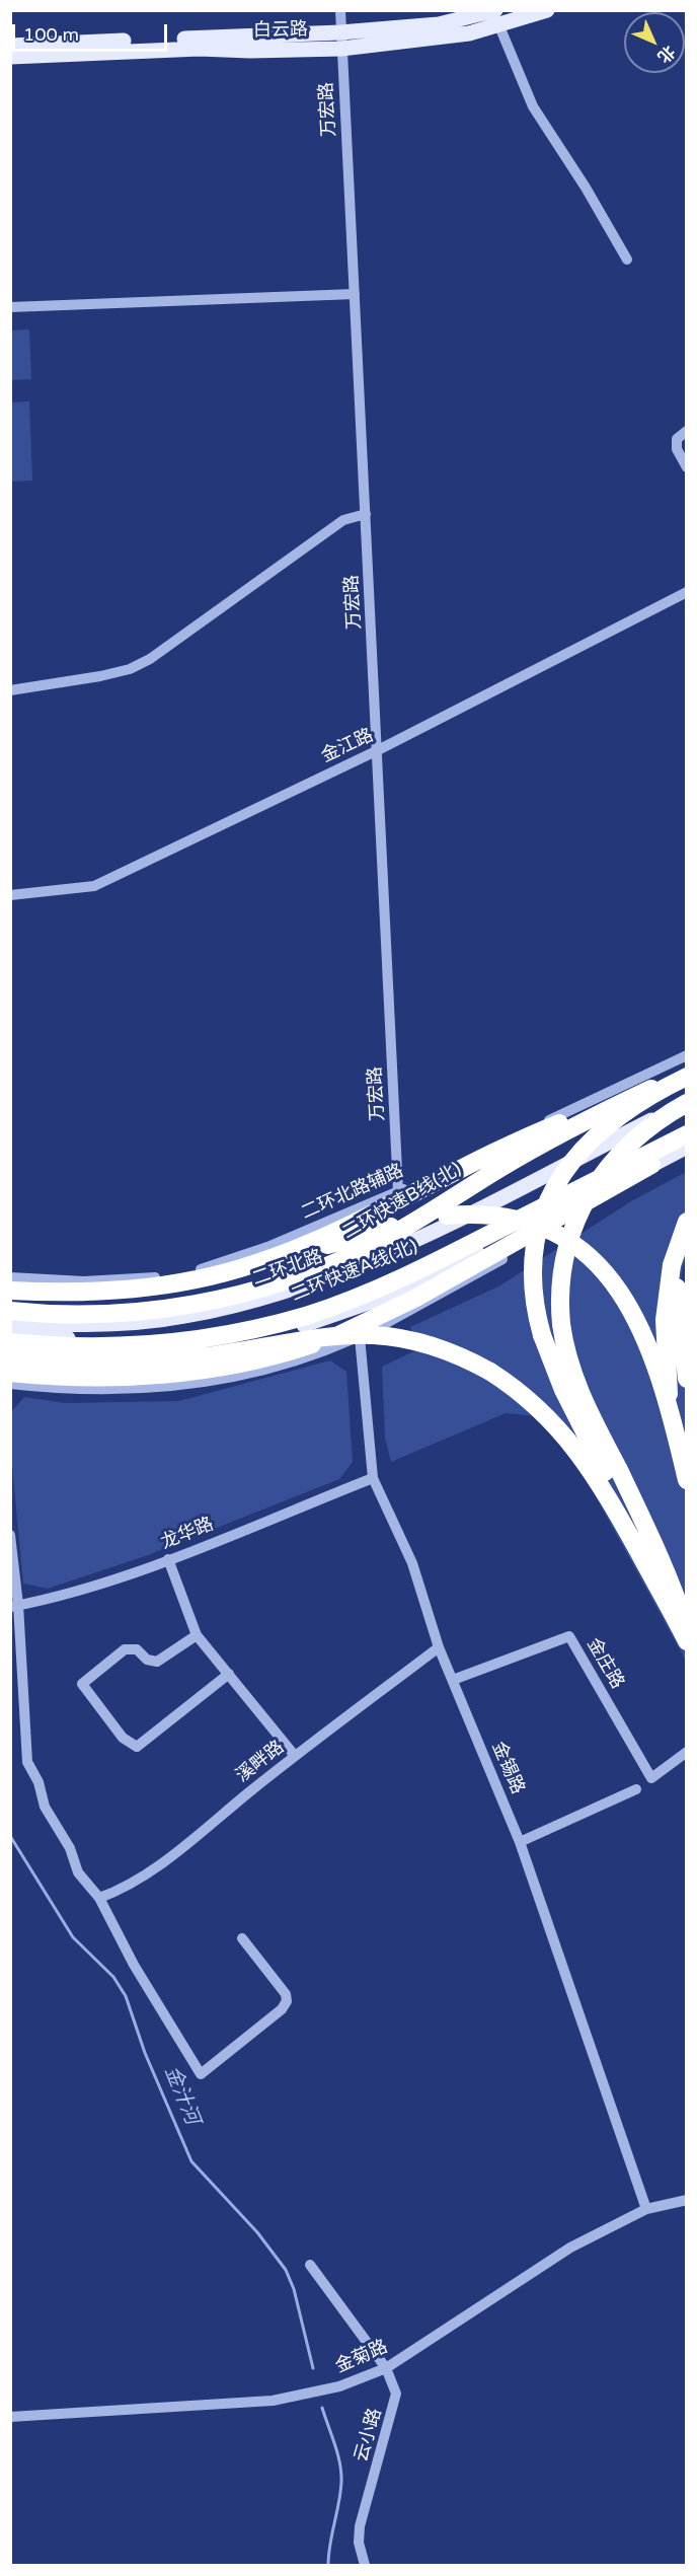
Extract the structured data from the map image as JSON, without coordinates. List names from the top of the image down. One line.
{"streets":{"highway":["二环快速B线(北)","二环快速A线(北)"],"main road":["白云路","二环北路"],"street":["万宏路","金江路","二环北路辅路","龙华路","金庄路","溪畔路","金锡路","金菊路","云小路"]},"crossings":[["白云路","万宏路"],["万宏路","金江路"],["万宏路","二环北路辅路"],["龙华路","金锡路"],["金庄路","金锡路"],["溪畔路","金锡路"],["金锡路","金菊路"],["金菊路","云小路"]],"water":["金汁河"],"scale_bar":"100 m","north":"bottom right"}
